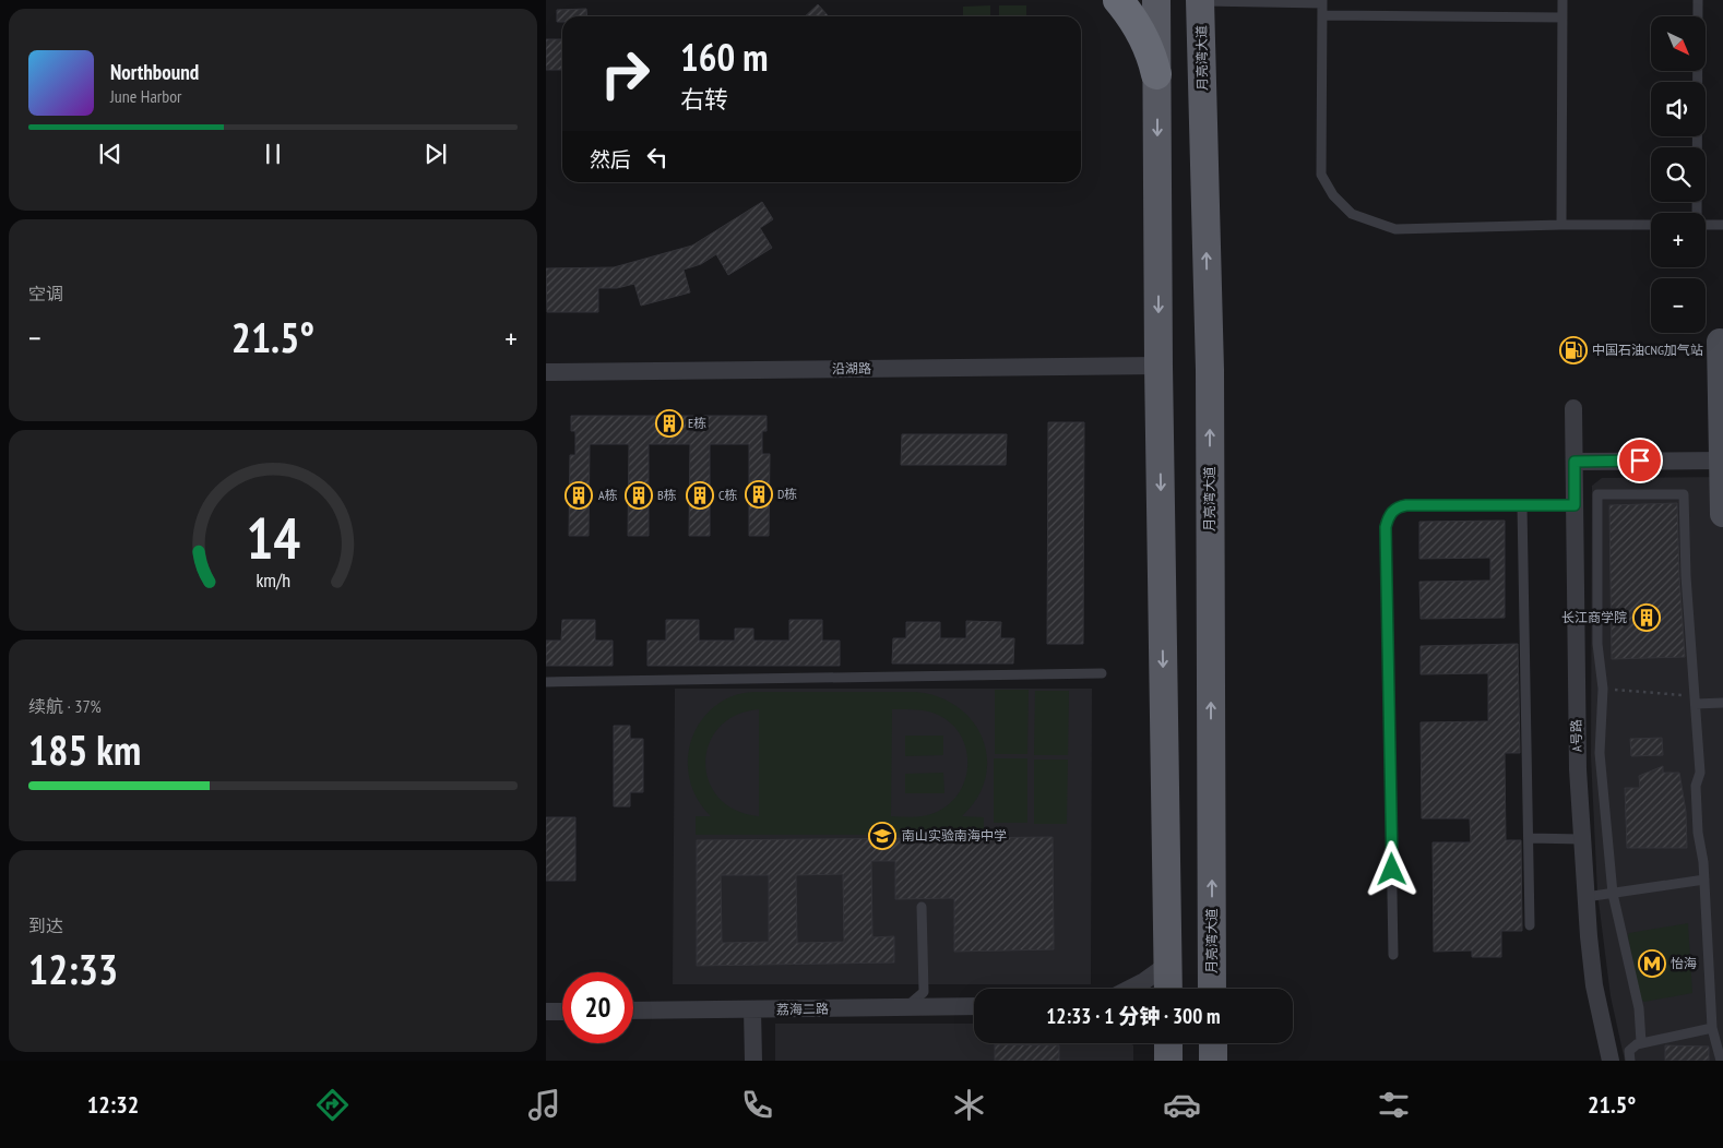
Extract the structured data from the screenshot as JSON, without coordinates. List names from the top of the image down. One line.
{"streets":{"main road":["月亮湾大道"],"street":["沿湖路","A号路","荔海二路"]},"places":{"fuel station":["中国石油CNG加气站"],"building":["E栋","D栋","A栋","B栋","C栋","长江商学院"],"school or university":["南山实验南海中学"],"metro station":["怡海"]},"north":"bottom right","page":{"map_buttons":["+","−"],"turn":["160 m","右转"],"song":["Northbound","June Harbor"],"then":"然后","tile":["空调",["续航 · 37%","185 km"],["到达","12:33"]],"heat":["−","21.5°","+"],"limit":"20","trip":"12:33 · 1 分钟 · 300 m","tabs":["12:32","21.5°"],"gauge":["14","km/h"]}}
